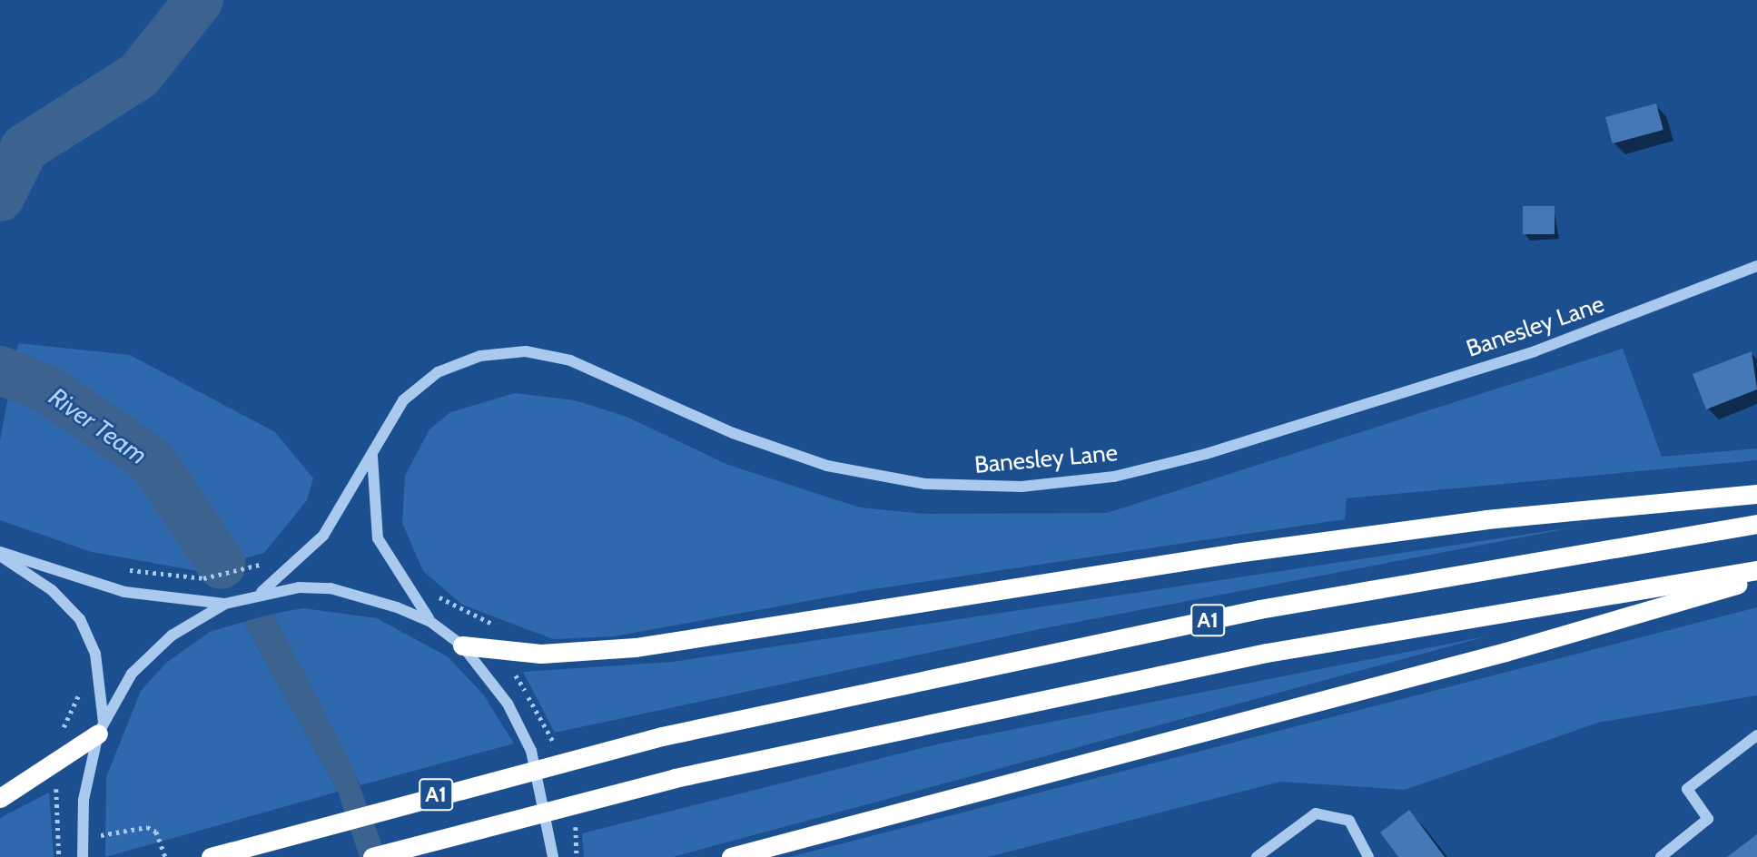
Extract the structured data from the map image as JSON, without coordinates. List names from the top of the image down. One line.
{"streets":{"highway":["A1"],"street":["Banesley Lane"]},"water":["River Team"]}
